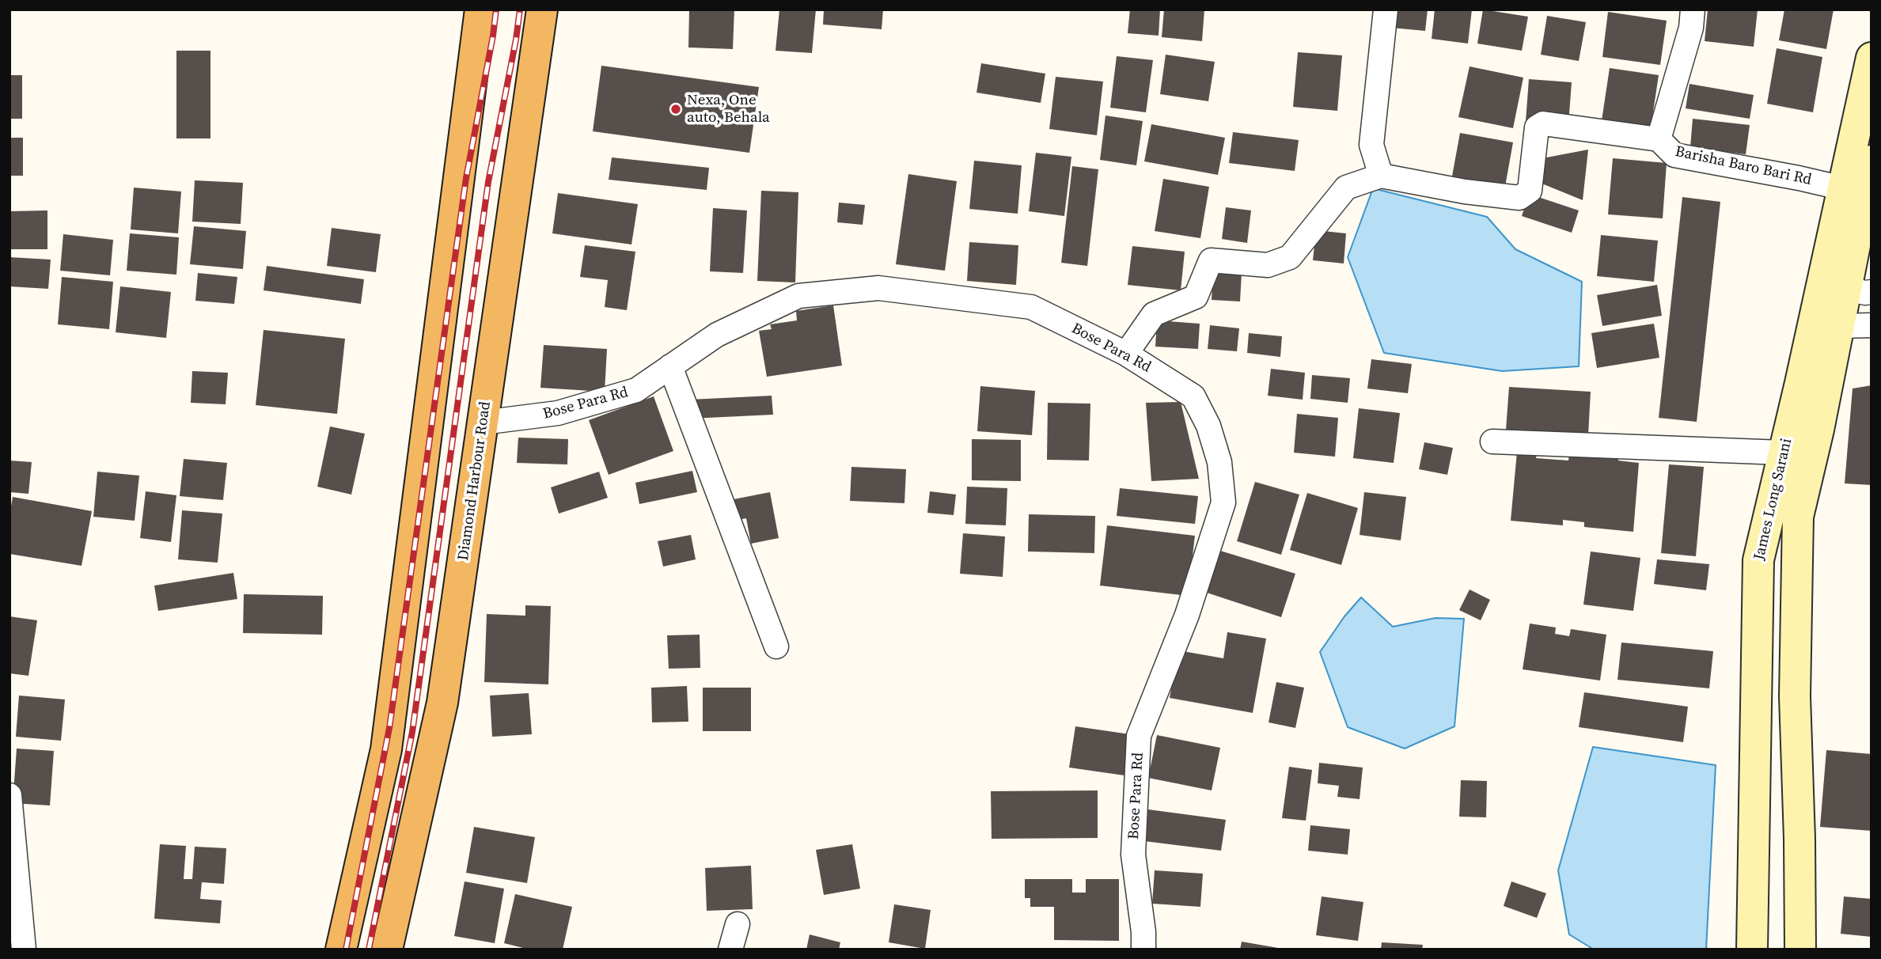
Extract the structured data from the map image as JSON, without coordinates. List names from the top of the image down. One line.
{"streets":{"highway":["Diamond Harbour Road"],"main road":["James Long Sarani"],"street":["Barisha Baro Bari Rd","Bose Para Rd"]},"crossings":[["Barisha Baro Bari Rd","James Long Sarani"],["Bose Para Rd","Diamond Harbour Road"]],"places":["Nexa, One auto, Behala"]}
